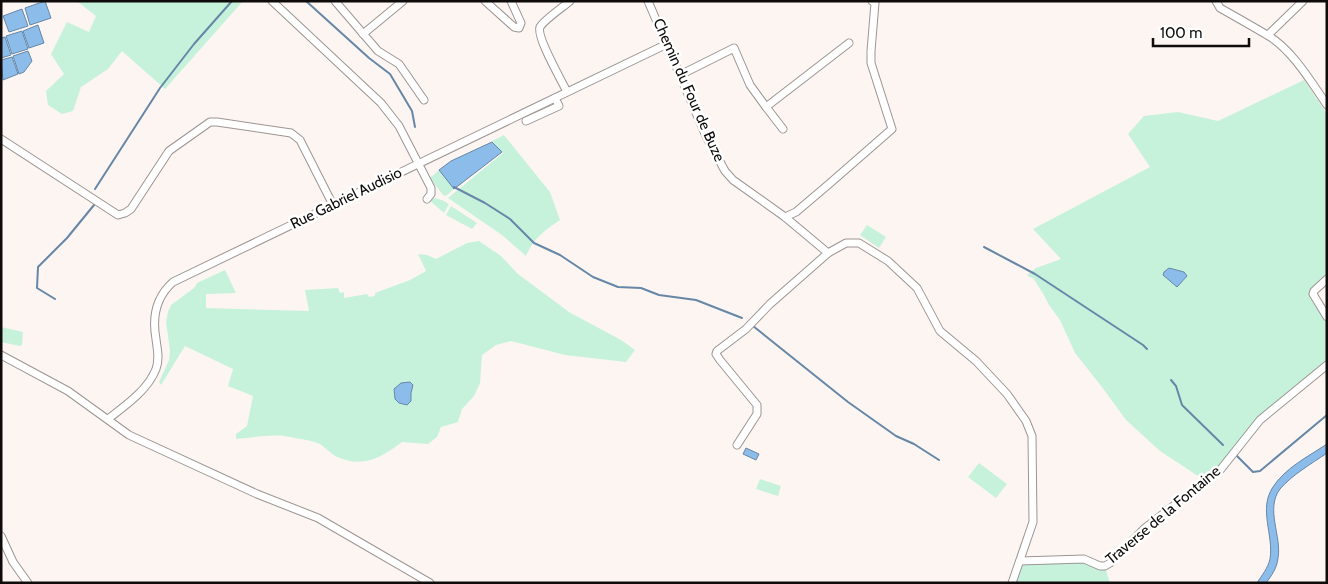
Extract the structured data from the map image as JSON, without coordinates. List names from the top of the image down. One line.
{"streets":{"street":["Chemin du Four de Buze","Rue Gabriel Audisio","Traverse de la Fontaine"]},"crossings":[["Chemin du Four de Buze","Rue Gabriel Audisio"]],"scale_bar":"100 m"}
